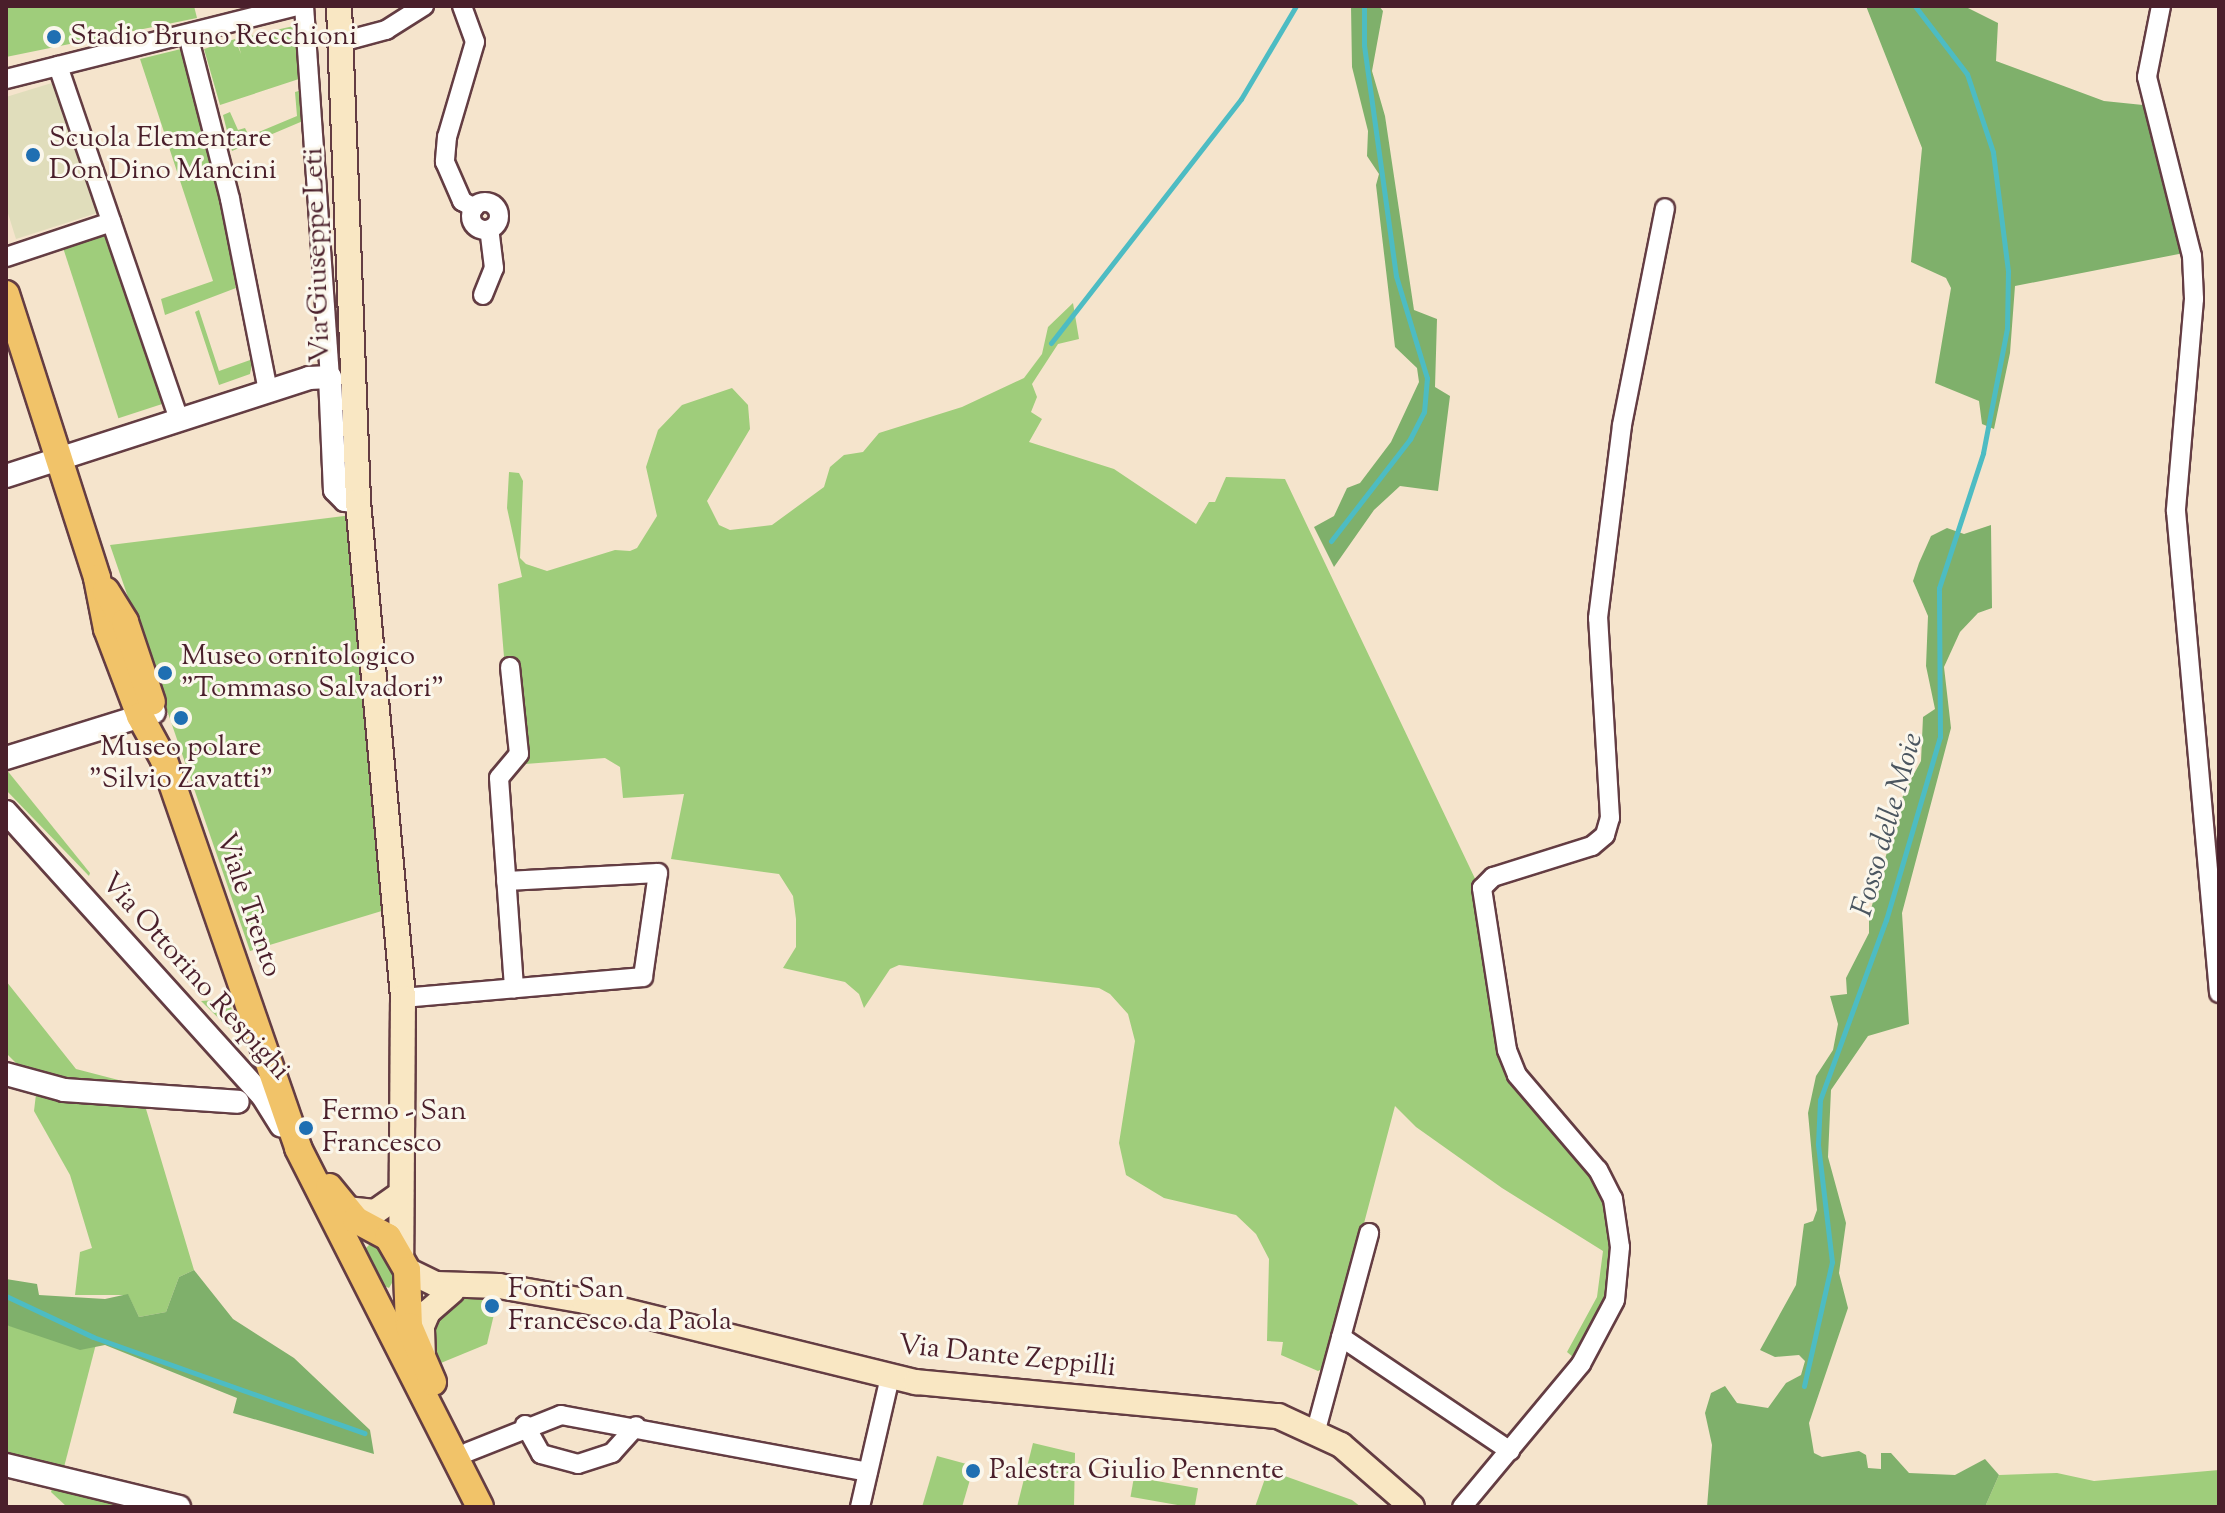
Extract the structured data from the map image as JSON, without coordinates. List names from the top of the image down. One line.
{"streets":{"main road":["Via Giuseppe Leti","Viale Trento","Via Dante Zeppilli"],"street":["Via Ottorino Respighi"]},"crossings":[["Via Giuseppe Leti","Viale Trento"],["Via Giuseppe Leti","Via Dante Zeppilli"],["Viale Trento","Via Ottorino Respighi"],["Viale Trento","Via Dante Zeppilli"]],"water":["Fosso delle Moie"],"places":["Stadio Bruno Recchioni","Scuola Elementare Don Dino Mancini","Museo ornitologico \"Tommaso Salvadori\"","Museo polare \"Silvio Zavatti\"","Fermo - San Francesco","Fonti San Francesco da Paola","Palestra Giulio Pennente"]}
